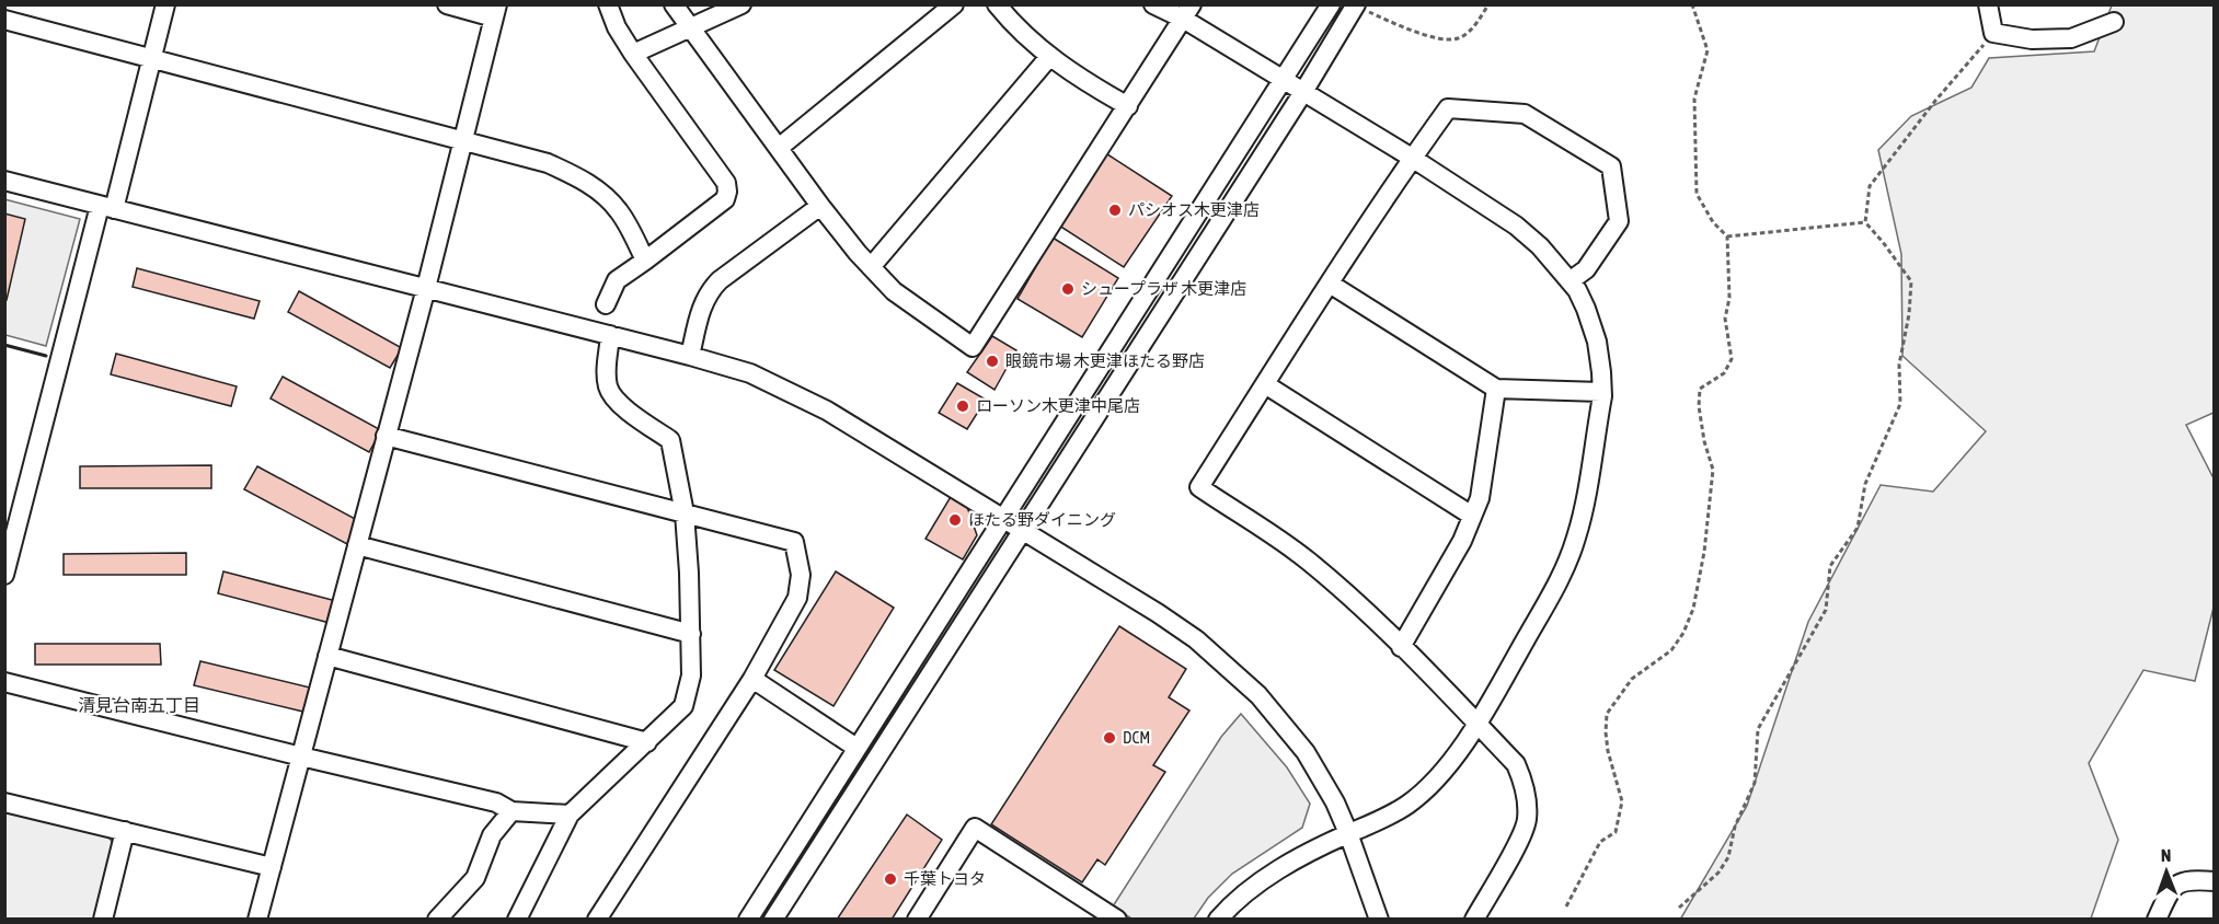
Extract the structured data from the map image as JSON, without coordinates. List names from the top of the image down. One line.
{"districts":["清見台南五丁目"],"places":["パシオス木更津店","シュープラザ 木更津店","眼鏡市場 木更津ほたる野店","ローソン木更津中尾店","ほたる野ダイニング","DCM","千葉トヨタ"],"north":"top"}
